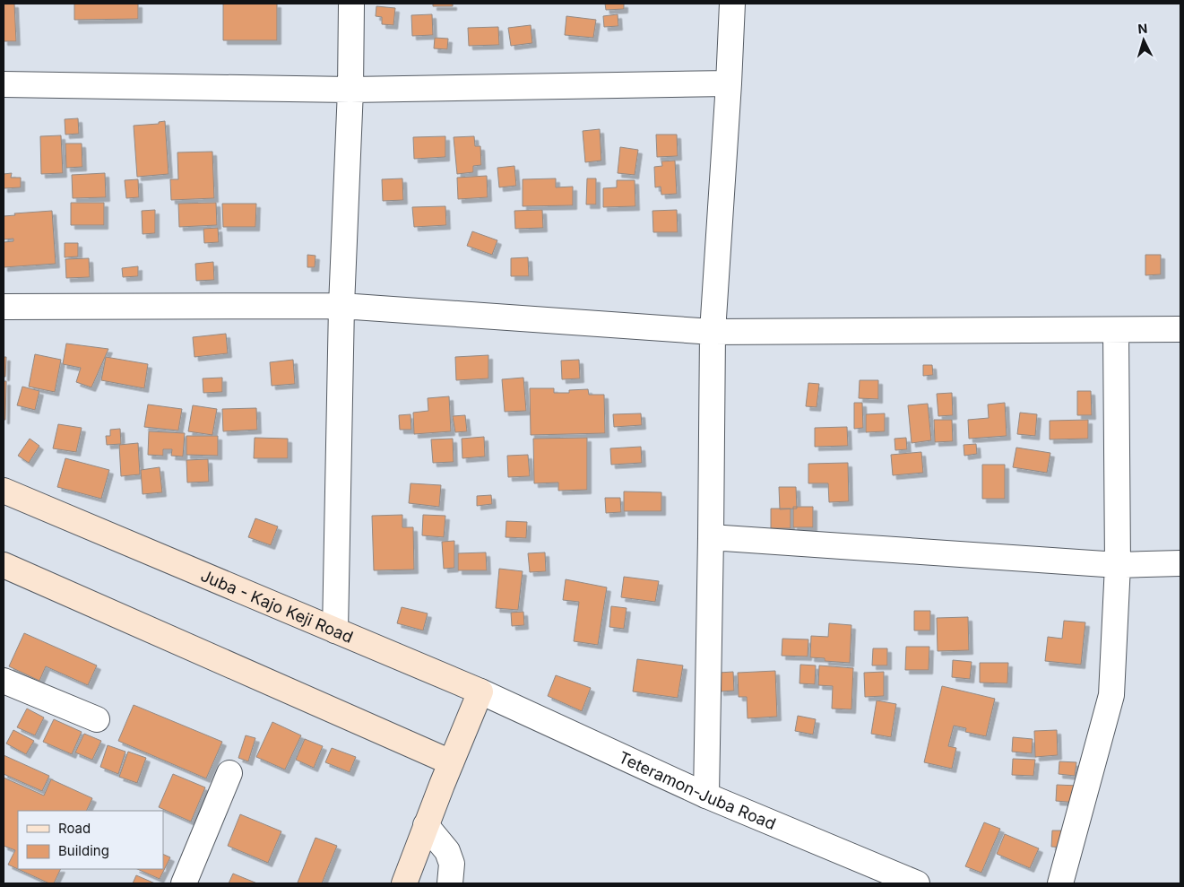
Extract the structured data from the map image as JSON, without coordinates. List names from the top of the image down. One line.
{"streets":{"main road":["Juba - Kajo Keji Road"],"street":["Teteramon-Juba Road"]},"crossings":[["Juba - Kajo Keji Road","Teteramon-Juba Road"]],"legend":["Road","Building"],"north":"top"}
